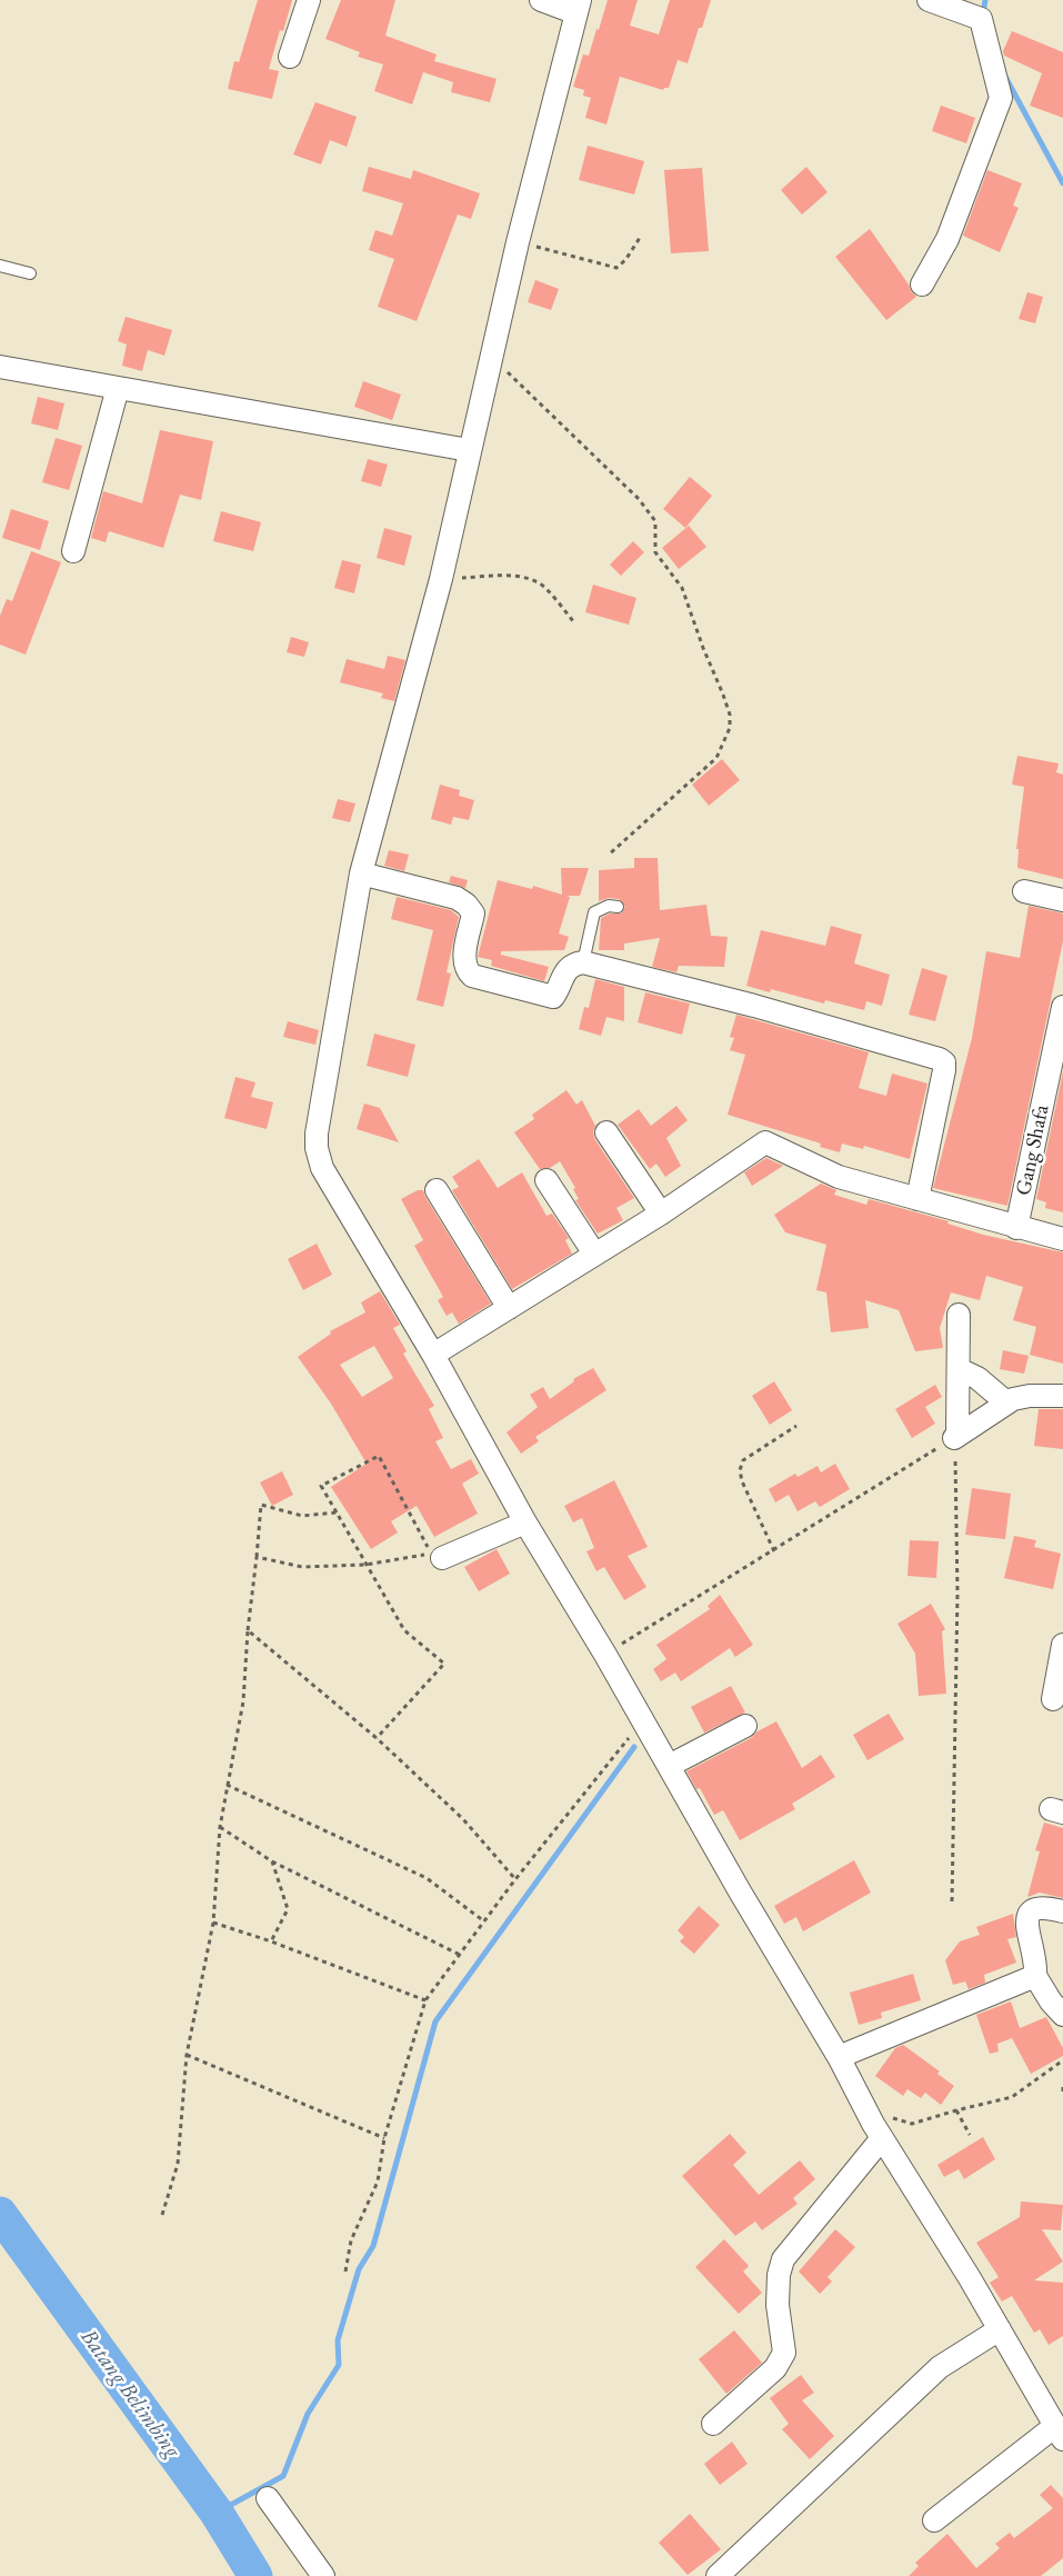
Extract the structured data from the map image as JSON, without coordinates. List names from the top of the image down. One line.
{"streets":{"street":["Gang Shafa"]},"water":["Batang Belimbing"]}
